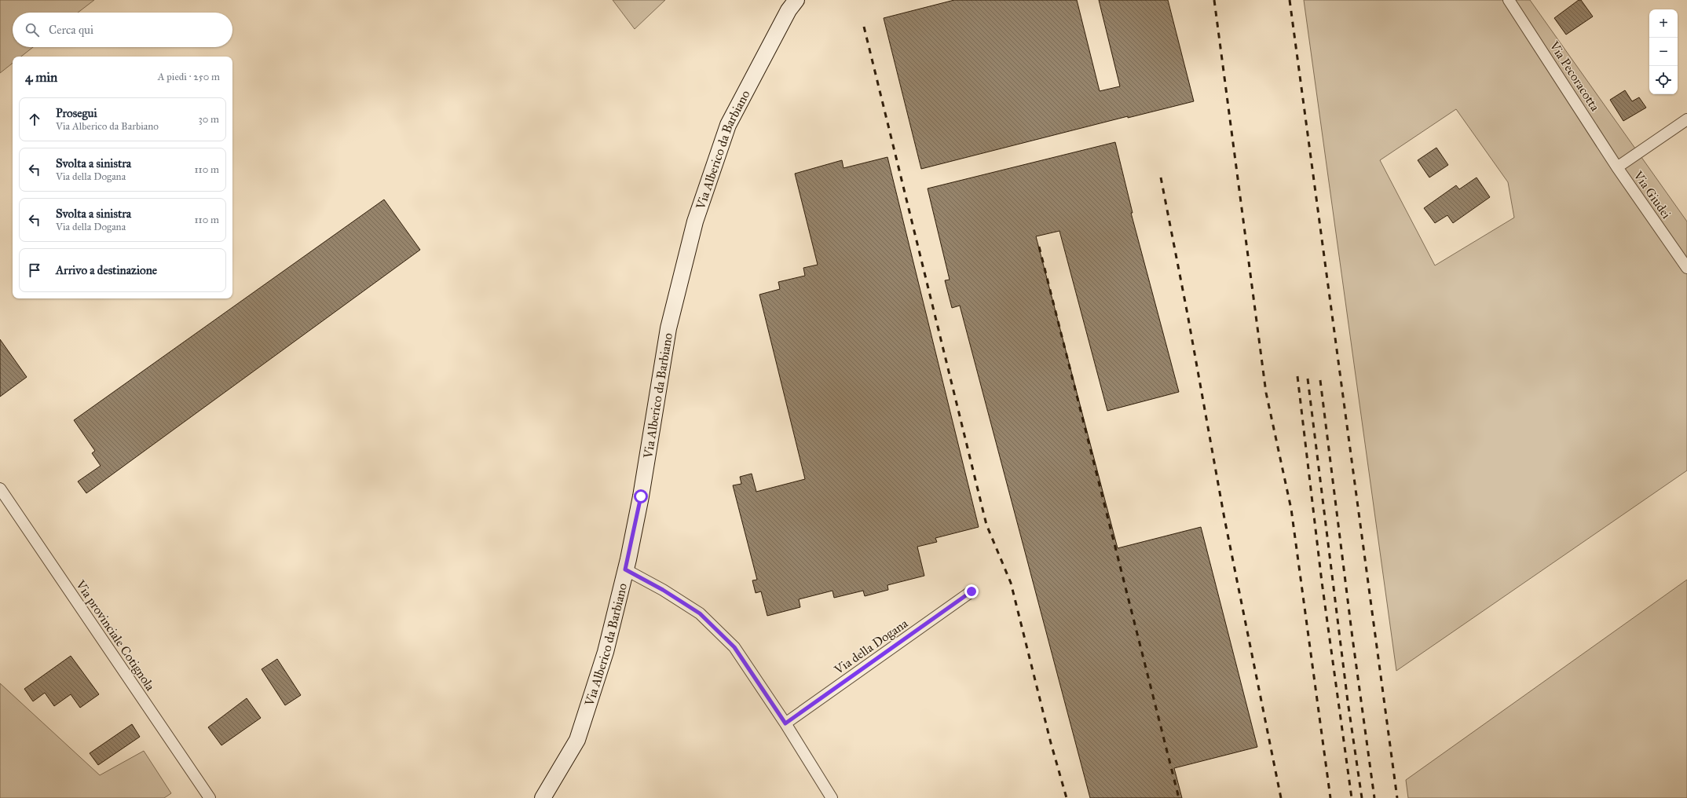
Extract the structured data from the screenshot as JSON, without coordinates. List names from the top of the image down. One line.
{"streets":{"main road":["Via Alberico da Barbiano"],"street":["Via Pecoracotta","Via Giudei","Via provinciale Cotignola","Via della Dogana"]},"crossings":[["Via Pecoracotta","Via Giudei"]],"page":{"map_buttons":["+","−"],"search":"Cerca qui","heading":["4 min","A piedi · 250 m"],"list":[["Prosegui","Via Alberico da Barbiano","30 m"],["Svolta a sinistra","Via della Dogana","110 m"],["Svolta a sinistra","Via della Dogana","110 m"],"Arrivo a destinazione"]}}
